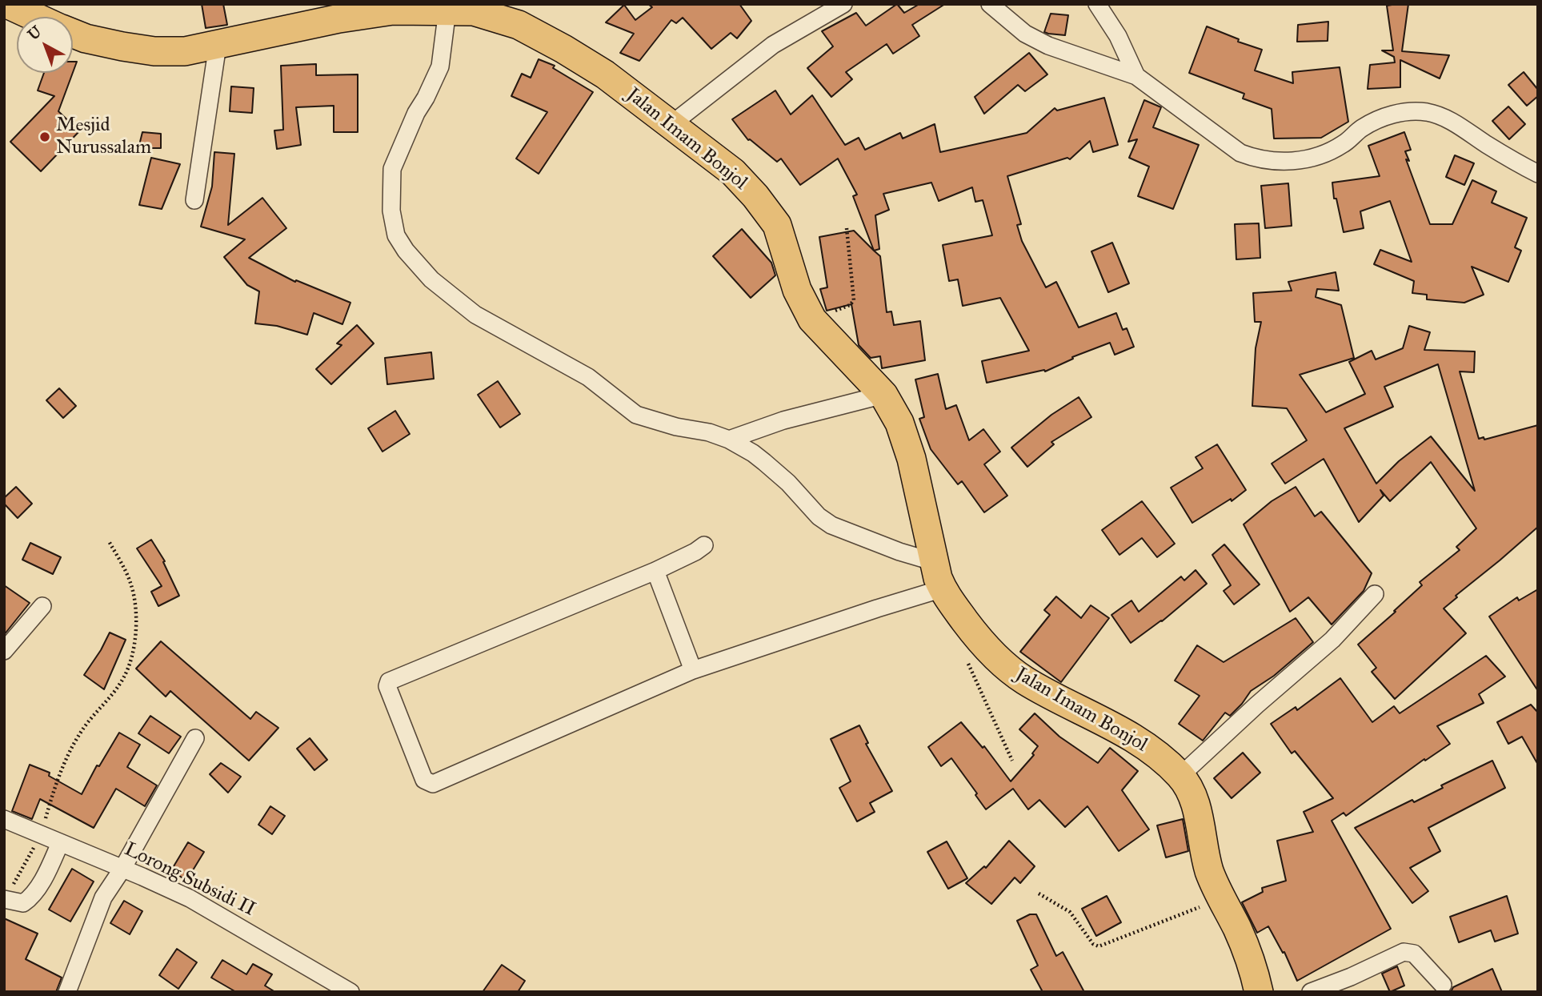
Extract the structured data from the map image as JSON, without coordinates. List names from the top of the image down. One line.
{"streets":{"main road":["Jalan Imam Bonjol"],"street":["Lorong Subsidi II"]},"places":["Mesjid Nurussalam"],"north":"top left"}
